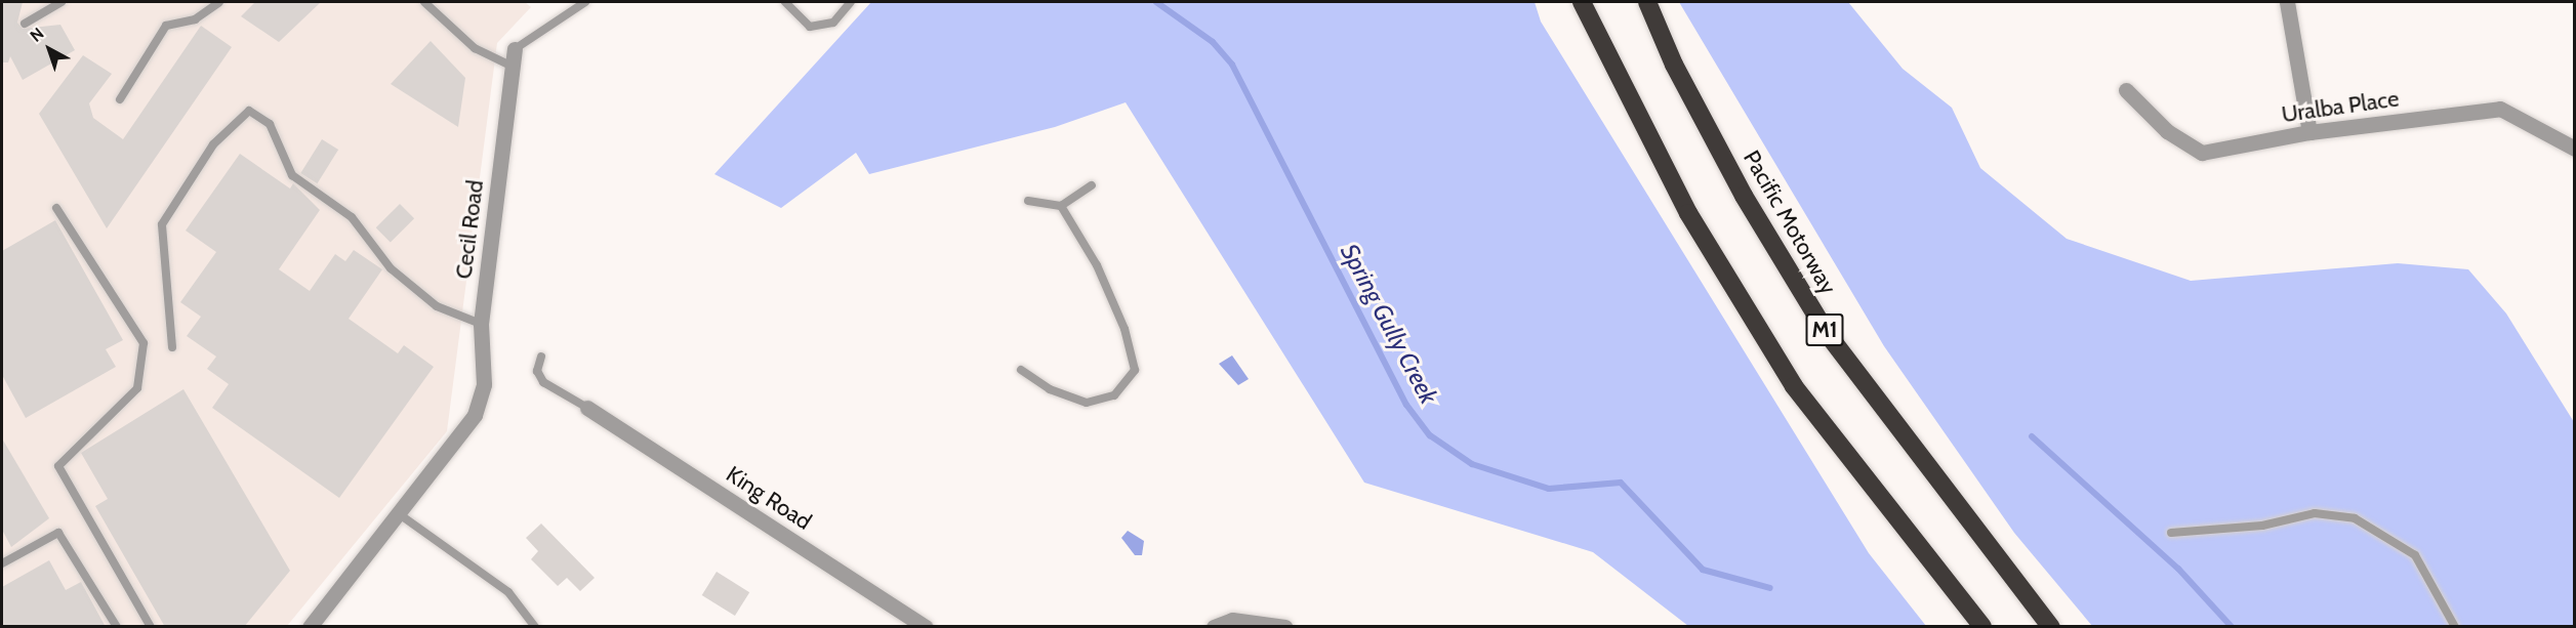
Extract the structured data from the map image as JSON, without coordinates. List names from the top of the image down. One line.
{"streets":{"highway":["Pacific Motorway","M1"],"street":["Uralba Place","Cecil Road","King Road"]},"water":["Spring Gully Creek"],"north":"top left"}
